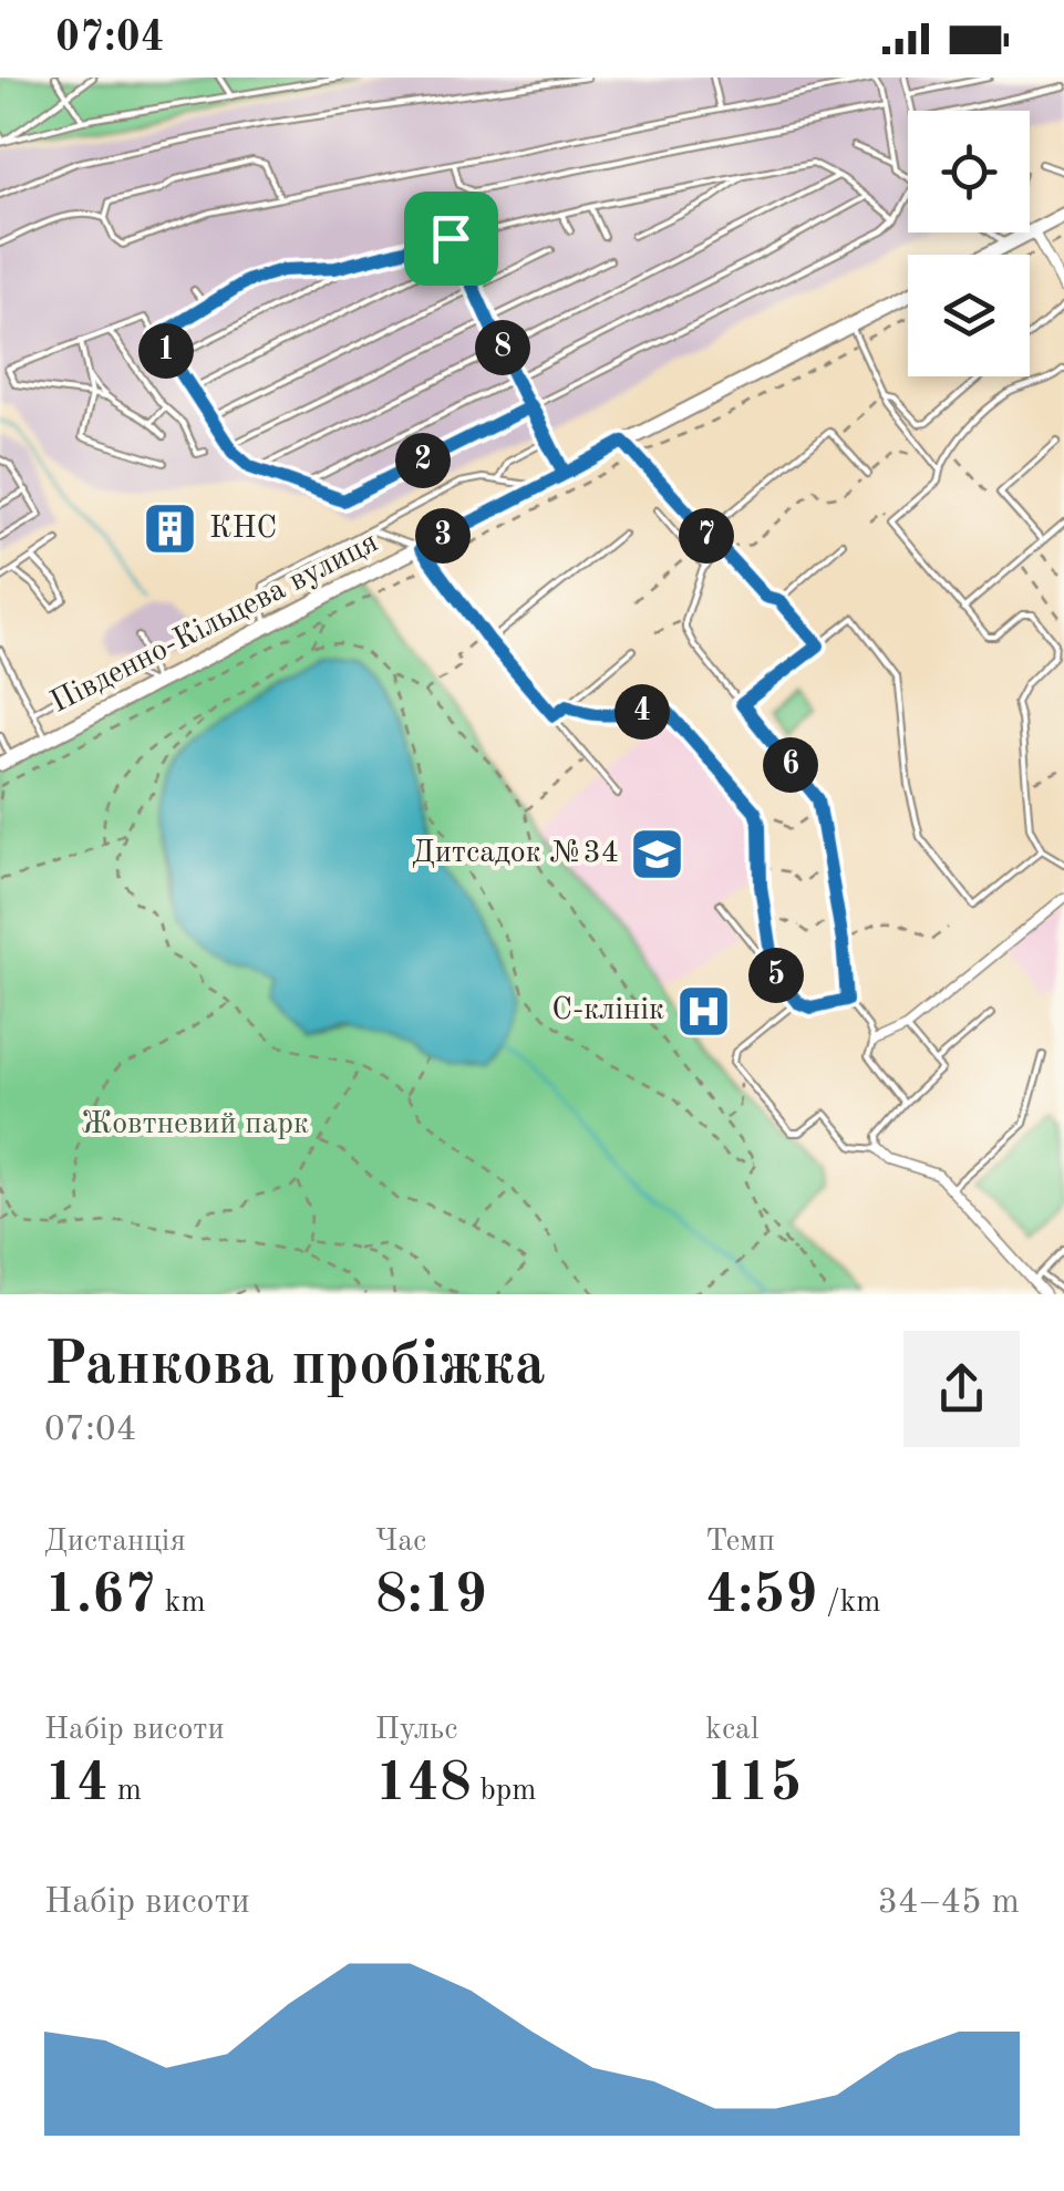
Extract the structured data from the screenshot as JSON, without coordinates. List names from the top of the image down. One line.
{"streets":{"main road":["Південно-Кільцева вулиця"]},"parks":["Жовтневий парк"],"places":{"building":["КНС"],"school or university":["Дитсадок №34"],"hospital":["С-клінік"]},"page":{"status":"07:04","pins":["8","1","2","3","7","4","6","5"],"heading":["Ранкова пробіжка","07:04"],"stats":[["Дистанція","1.67 km"],["Час","8:19"],["Темп","4:59 /km"],["Набір висоти","14 m"],["Пульс","148 bpm"],["kcal","115"]],"chart":["Набір висоти","34–45 m"]}}
